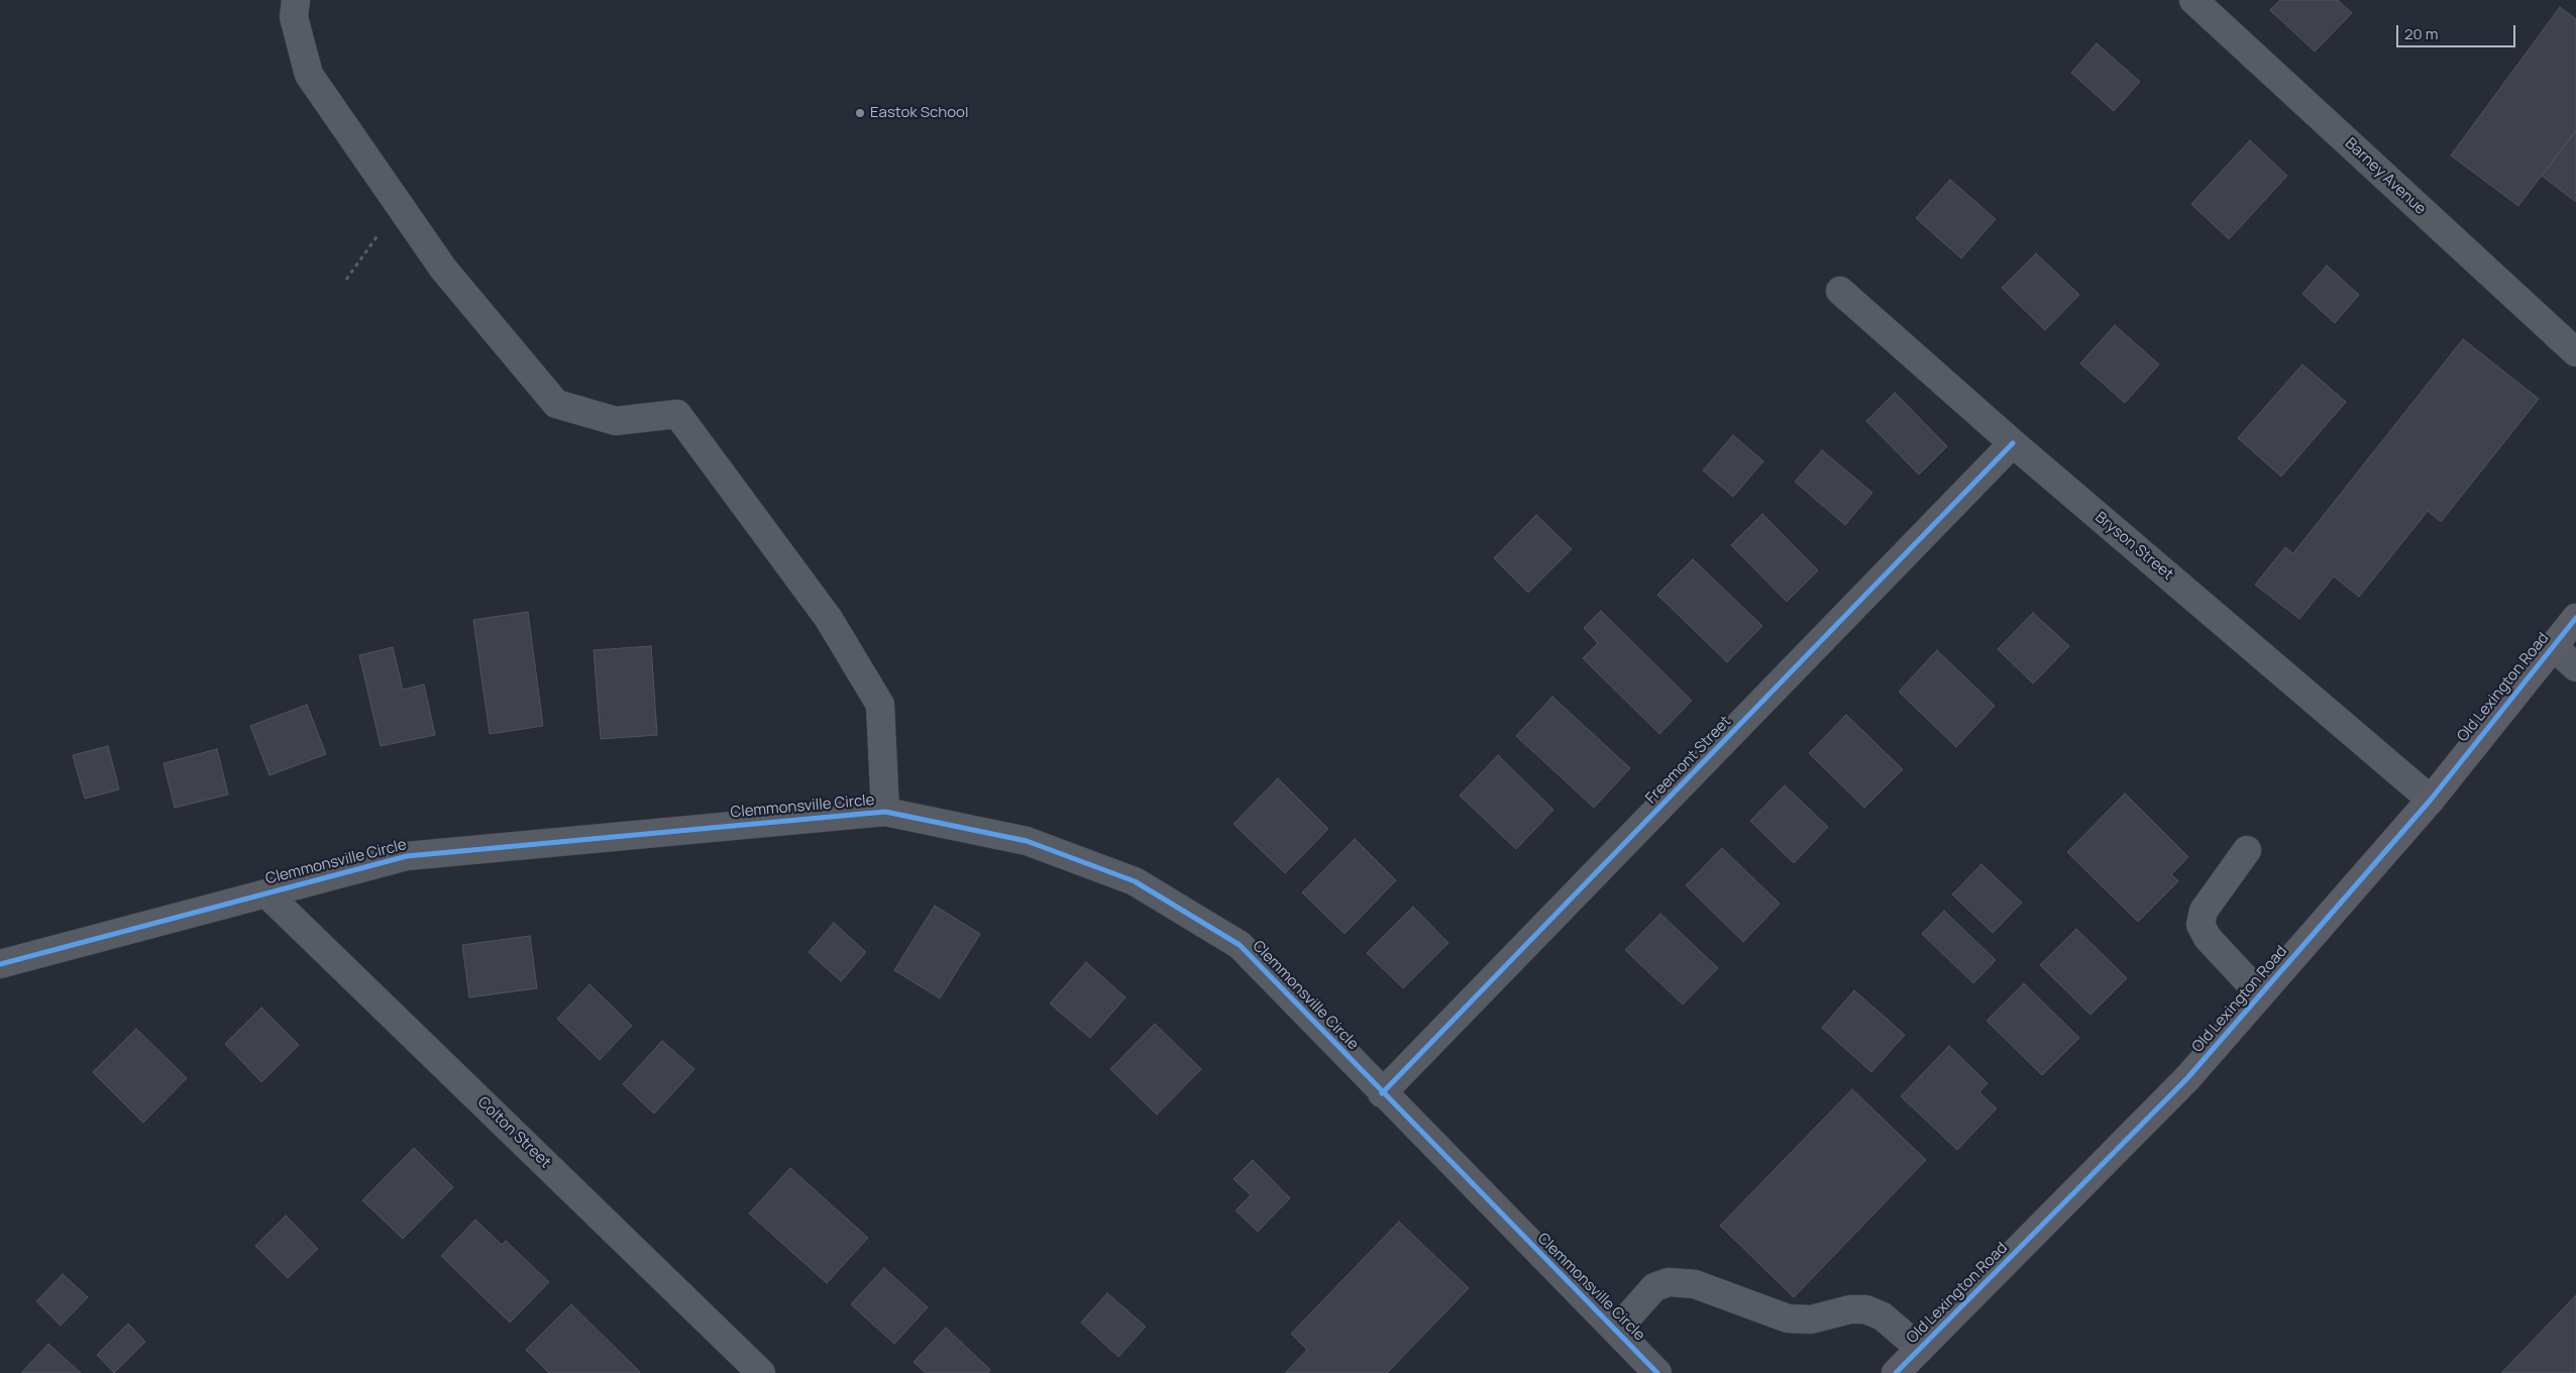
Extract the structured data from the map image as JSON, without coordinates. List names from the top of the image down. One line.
{"streets":{"main road":["Old Lexington Road"],"street":["Barney Avenue","Bryson Street","Freemont Street","Clemmonsville Circle","Colton Street"]},"crossings":[["Bryson Street","Old Lexington Road"],["Bryson Street","Freemont Street"],["Freemont Street","Clemmonsville Circle"],["Clemmonsville Circle","Colton Street"]],"places":["Eastok School"],"scale_bar":"20 m"}
